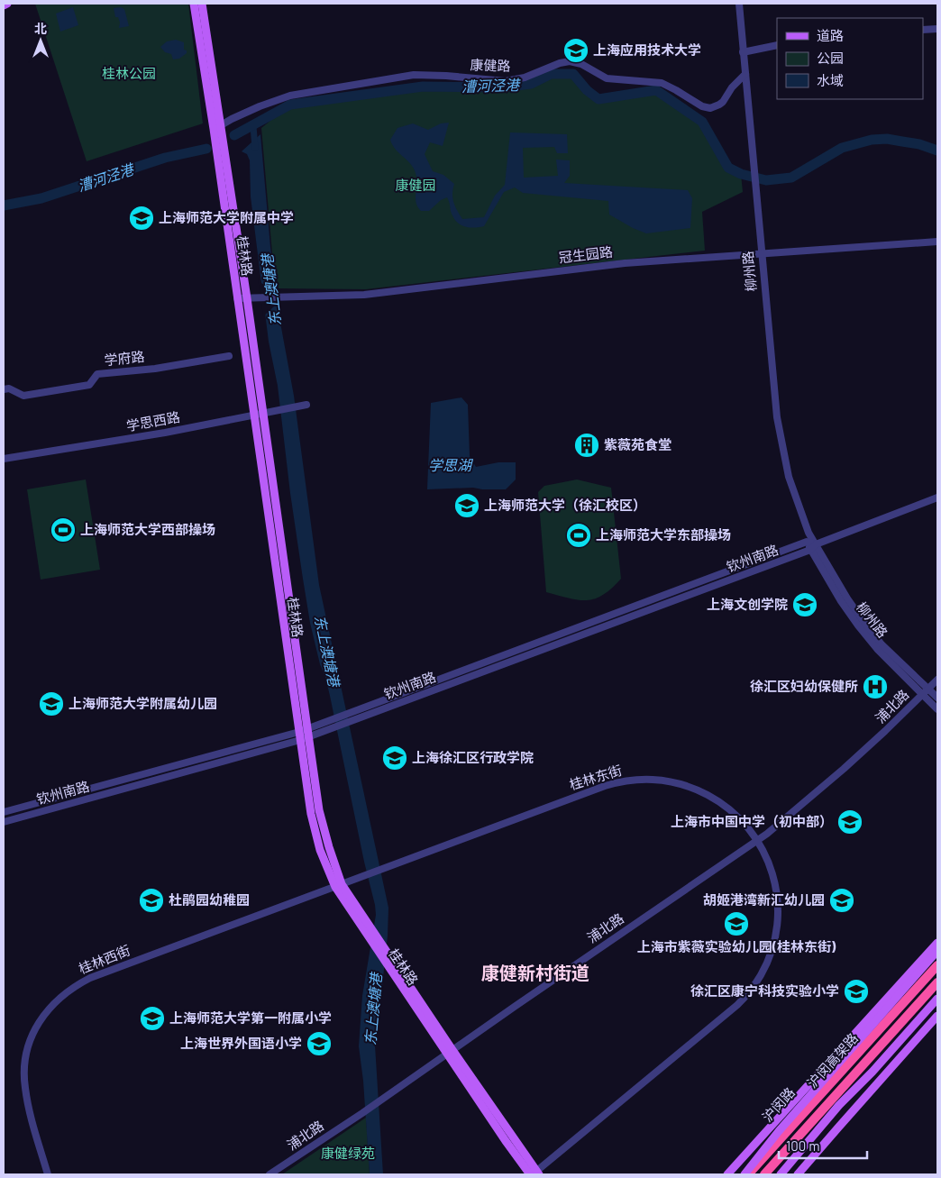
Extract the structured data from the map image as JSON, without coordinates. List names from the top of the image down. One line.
{"streets":{"highway":["沪闵高架路"],"main road":["桂林路","沪闵路"],"street":["康健路","冠生园路","柳州路","学府路","学思西路","钦州南路","浦北路","桂林东街","桂林西街"]},"crossings":[["康健路","桂林路"],["康健路","柳州路"],["冠生园路","桂林路"],["冠生园路","柳州路"],["桂林路","学思西路"],["桂林路","钦州南路"],["桂林路","浦北路"],["桂林路","桂林东街"],["桂林路","桂林西街"],["柳州路","钦州南路"],["柳州路","浦北路"],["浦北路","桂林东街"],["桂林东街","桂林西街"]],"districts":["康健新村街道"],"water":["漕河泾港","东上澳塘港","学思湖"],"parks":["桂林公园","康健园","康健绿苑"],"places":{"school or university":["上海应用技术大学","上海师范大学附属中学","上海师范大学（徐汇校区）","上海文创学院","上海师范大学附属幼儿园","上海徐汇区行政学院","上海市中国中学（初中部）","杜鹃园幼稚园","胡姬港湾新汇幼儿园","上海市紫薇实验幼儿园(桂林东街)","徐汇区康宁科技实验小学","上海师范大学第一附属小学","上海世界外国语小学"],"building":["紫薇苑食堂"],"sports":["上海师范大学西部操场","上海师范大学东部操场"],"hospital":["徐汇区妇幼保健所"]},"legend":["道路","公园","水域"],"scale_bar":"100 m","north":"top"}
